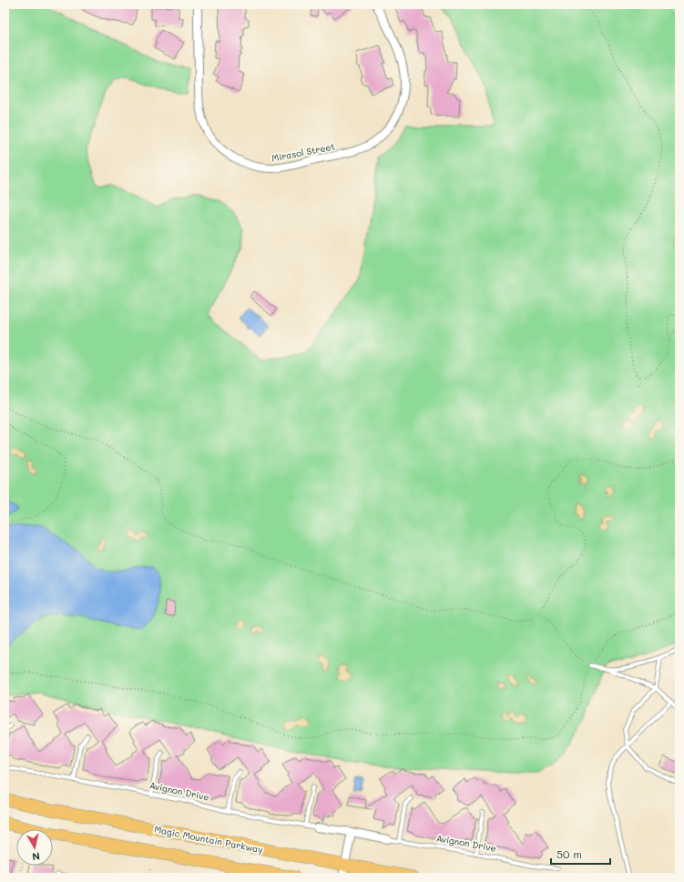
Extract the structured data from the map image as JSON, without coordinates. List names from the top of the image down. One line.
{"streets":{"main road":["Magic Mountain Parkway"],"street":["Mirasol Street","Avignon Drive"]},"scale_bar":"50 m","north":"bottom"}
